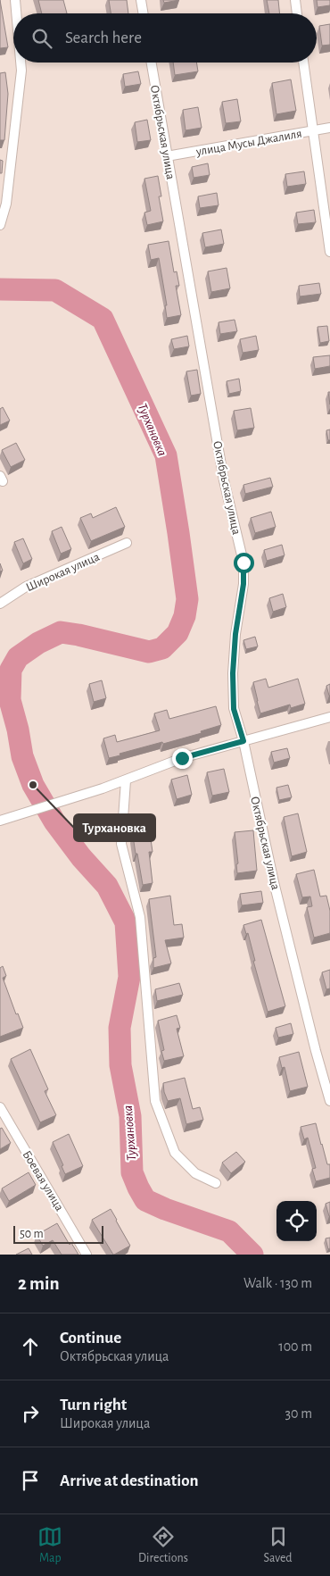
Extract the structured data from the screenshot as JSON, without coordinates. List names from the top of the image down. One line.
{"streets":{"street":["Октябрьская улица","улица Мусы Джалиля","Широкая улица","Боевая улица"]},"crossings":[["Октябрьская улица","улица Мусы Джалиля"]],"water":["Турхановка"],"places":["Турхановка"],"scale_bar":"50 m","page":{"search":"Search here","scale":"50 m","heading":["2 min","Walk · 130 m"],"list":[["Continue","Октябрьская улица","100 m"],["Turn right","Широкая улица","30 m"],"Arrive at destination"],"nav":["Map","Directions","Saved"]}}
